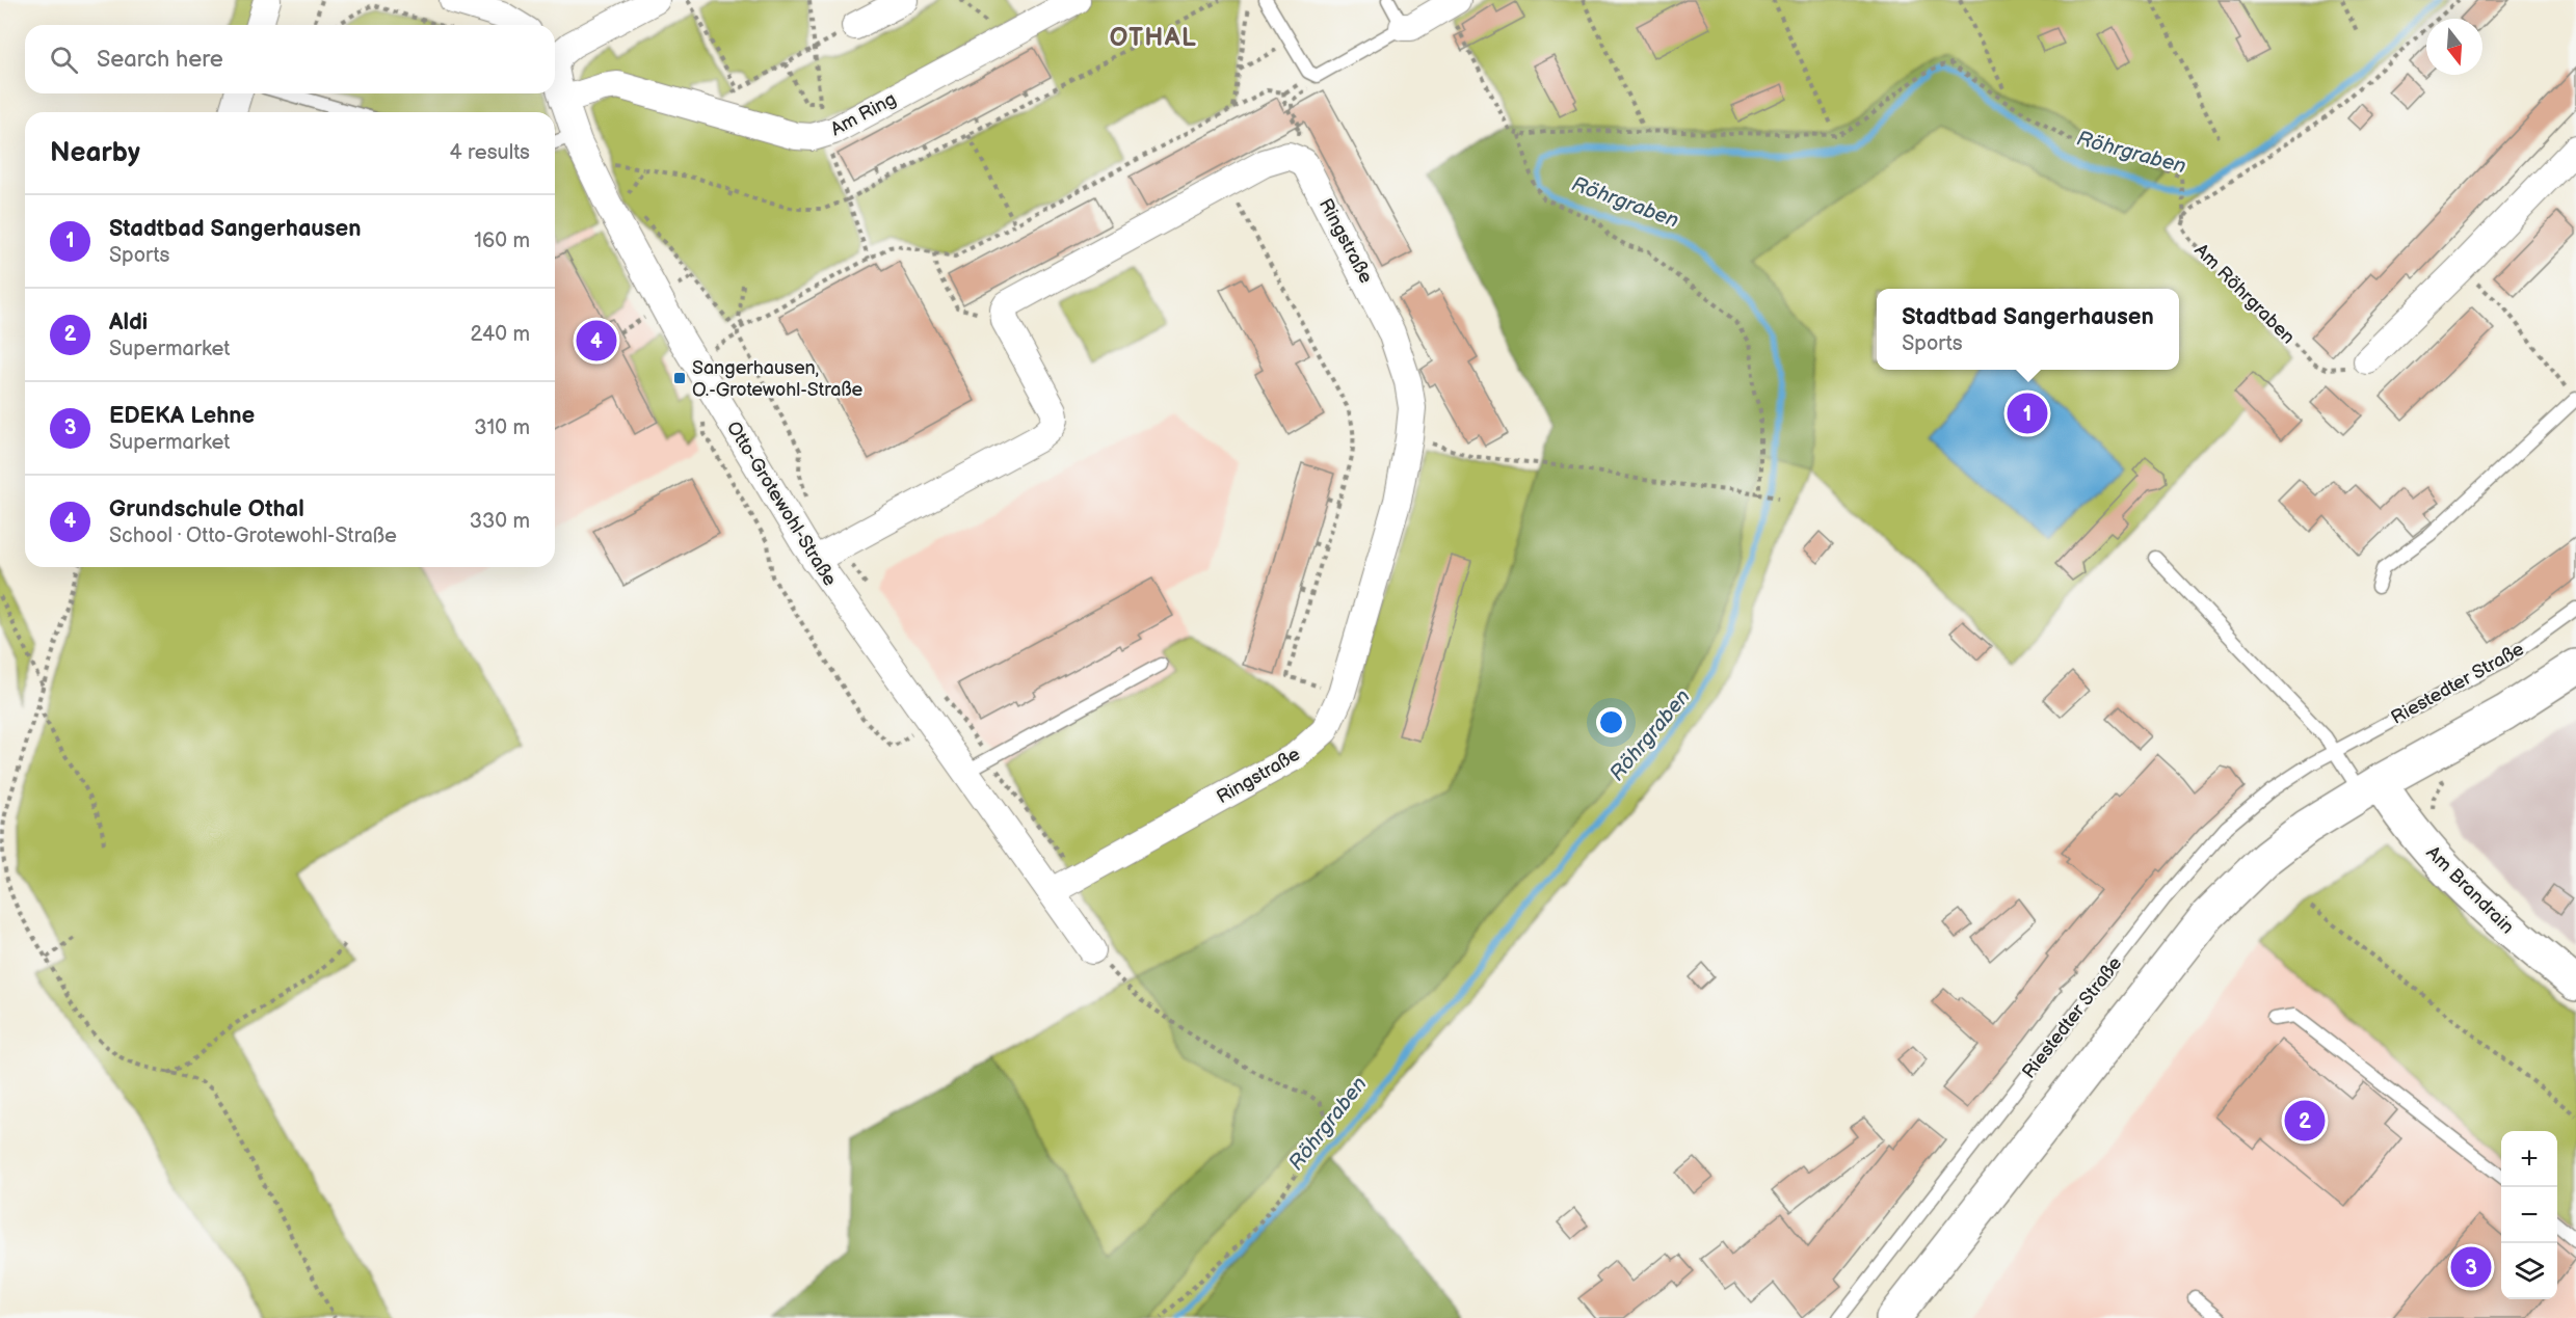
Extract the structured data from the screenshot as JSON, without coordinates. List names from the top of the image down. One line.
{"streets":{"main road":["Am Brandrain"],"street":["Am Ring","Ringstraße","Otto-Grotewohl-Straße"],"lane":["Riestedter Straße"],"path":["Am Röhrgraben"]},"crossings":[["Am Ring","Otto-Grotewohl-Straße"],["Ringstraße","Otto-Grotewohl-Straße"]],"districts":["OTHAL"],"water":["Röhrgraben"],"places":{"transit":["Sangerhausen, O.-Grotewohl-Straße"]},"north":"bottom","page":{"search":"Search here","heading":["Nearby","4 results"],"list":[{"mark":"1","name":"Stadtbad Sangerhausen","note":"Sports","value":"160 m"},{"mark":"2","name":"Aldi","note":"Supermarket","value":"240 m"},{"mark":"3","name":"EDEKA Lehne","note":"Supermarket","value":"310 m"},{"mark":"4","name":"Grundschule Othal","note":"School · Otto-Grotewohl-Straße","value":"330 m"}],"popup":["Stadtbad Sangerhausen","Sports"],"pins":["4","1","2","3"],"map_buttons":["+","−"]}}
